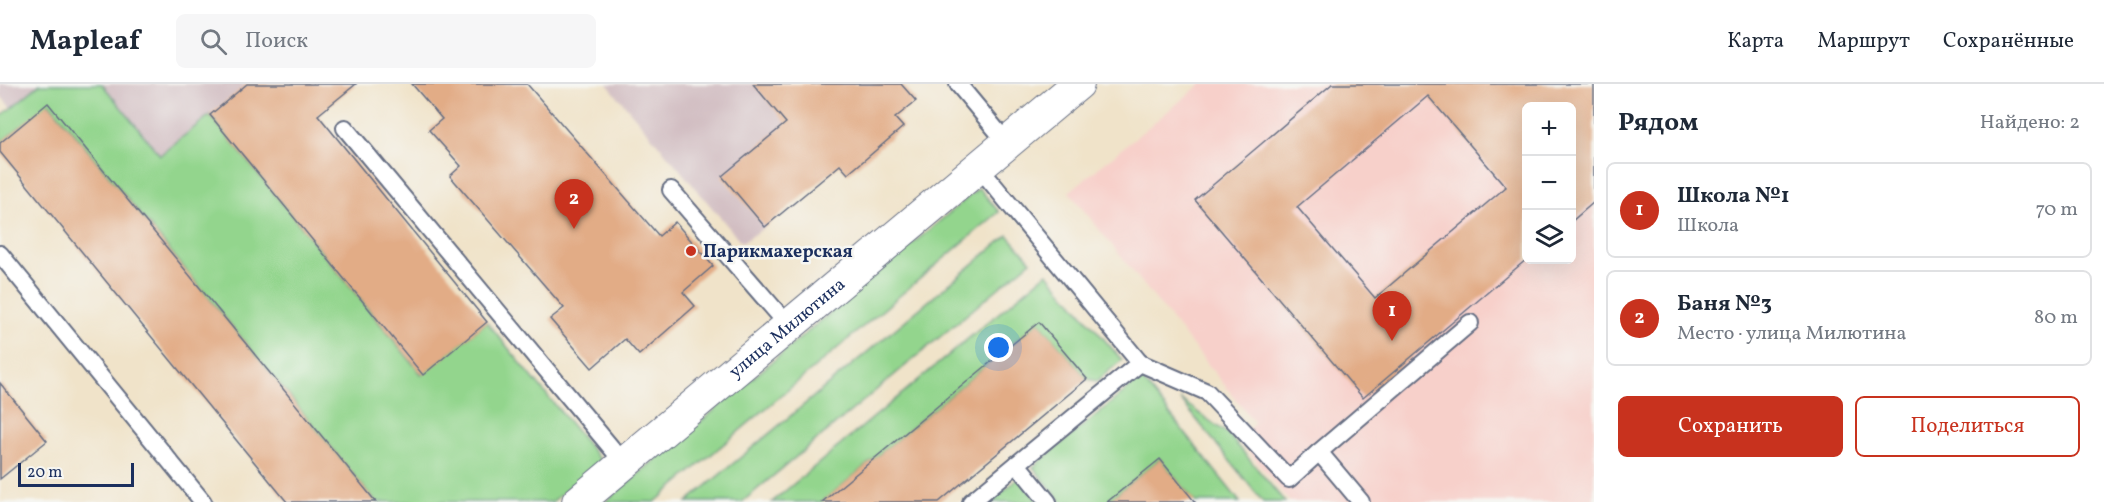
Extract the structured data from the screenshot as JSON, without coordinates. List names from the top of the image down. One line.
{"streets":{"street":["улица Милютина"]},"places":["Парикмахерская"],"scale_bar":"20 m","page":{"header":"Mapleaf","search":"Поиск","nav":["Карта","Маршрут","Сохранённые"],"heading":["Рядом","Найдено: 2"],"map_buttons":["+","−"],"list":[{"mark":"1","name":"Школа №1","note":"Школа","value":"70 m"},{"mark":"2","name":"Баня №3","note":"Место · улица Милютина","value":"80 m"}],"pins":["2","1"],"buttons":["Сохранить","Поделиться"],"scale":"20 m"}}
